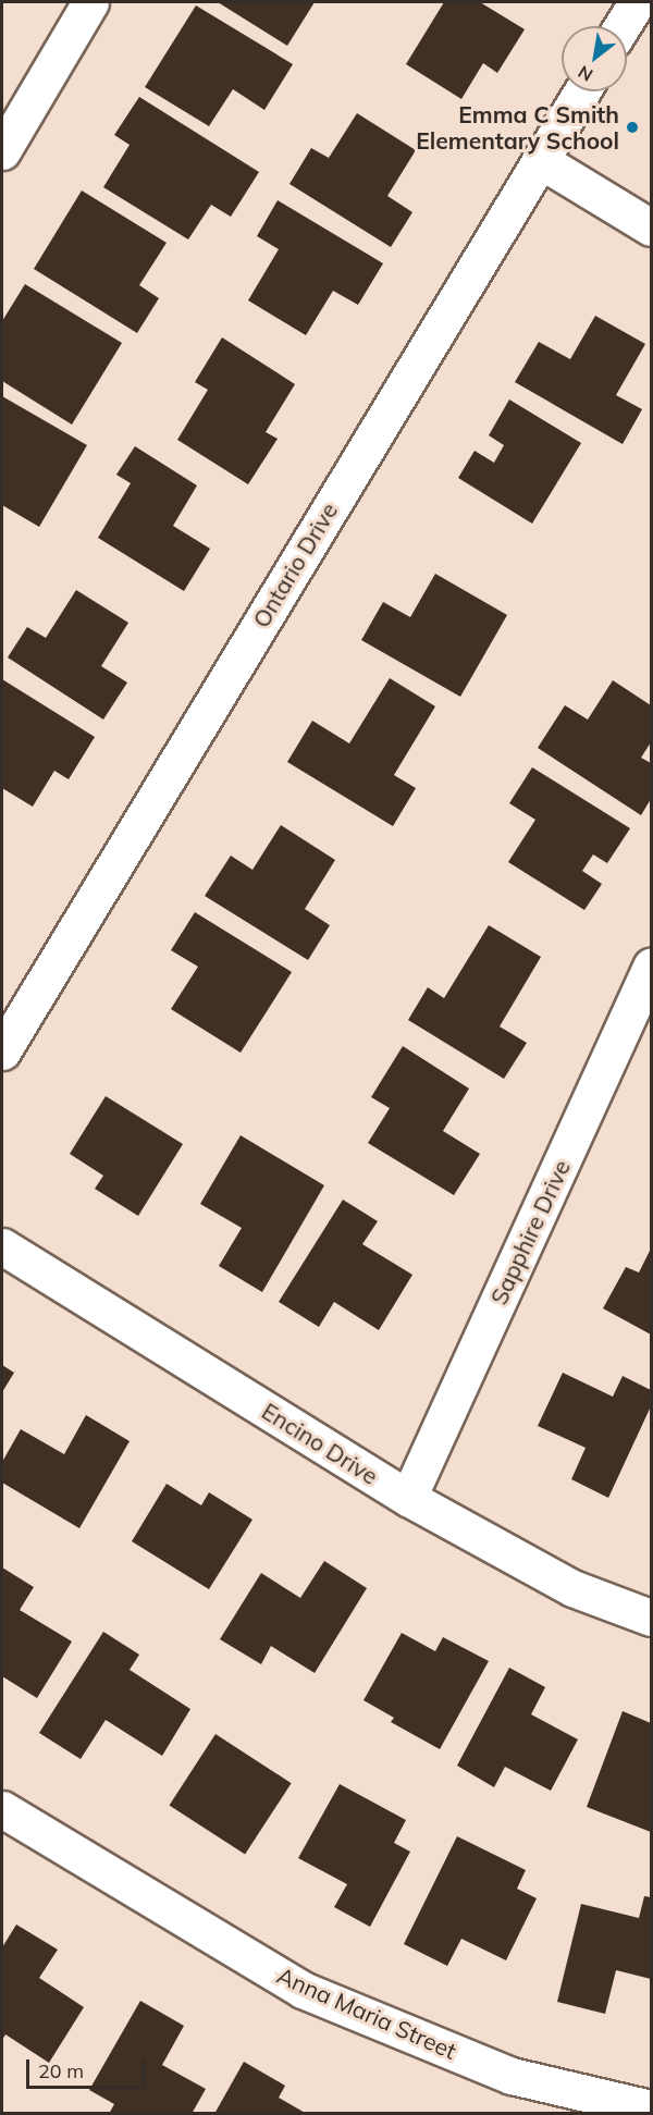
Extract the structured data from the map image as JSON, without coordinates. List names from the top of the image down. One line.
{"streets":{"street":["Ontario Drive","Sapphire Drive","Encino Drive","Anna Maria Street"]},"crossings":[["Sapphire Drive","Encino Drive"]],"places":["Emma C Smith Elementary School"],"scale_bar":"20 m","north":"bottom left"}
